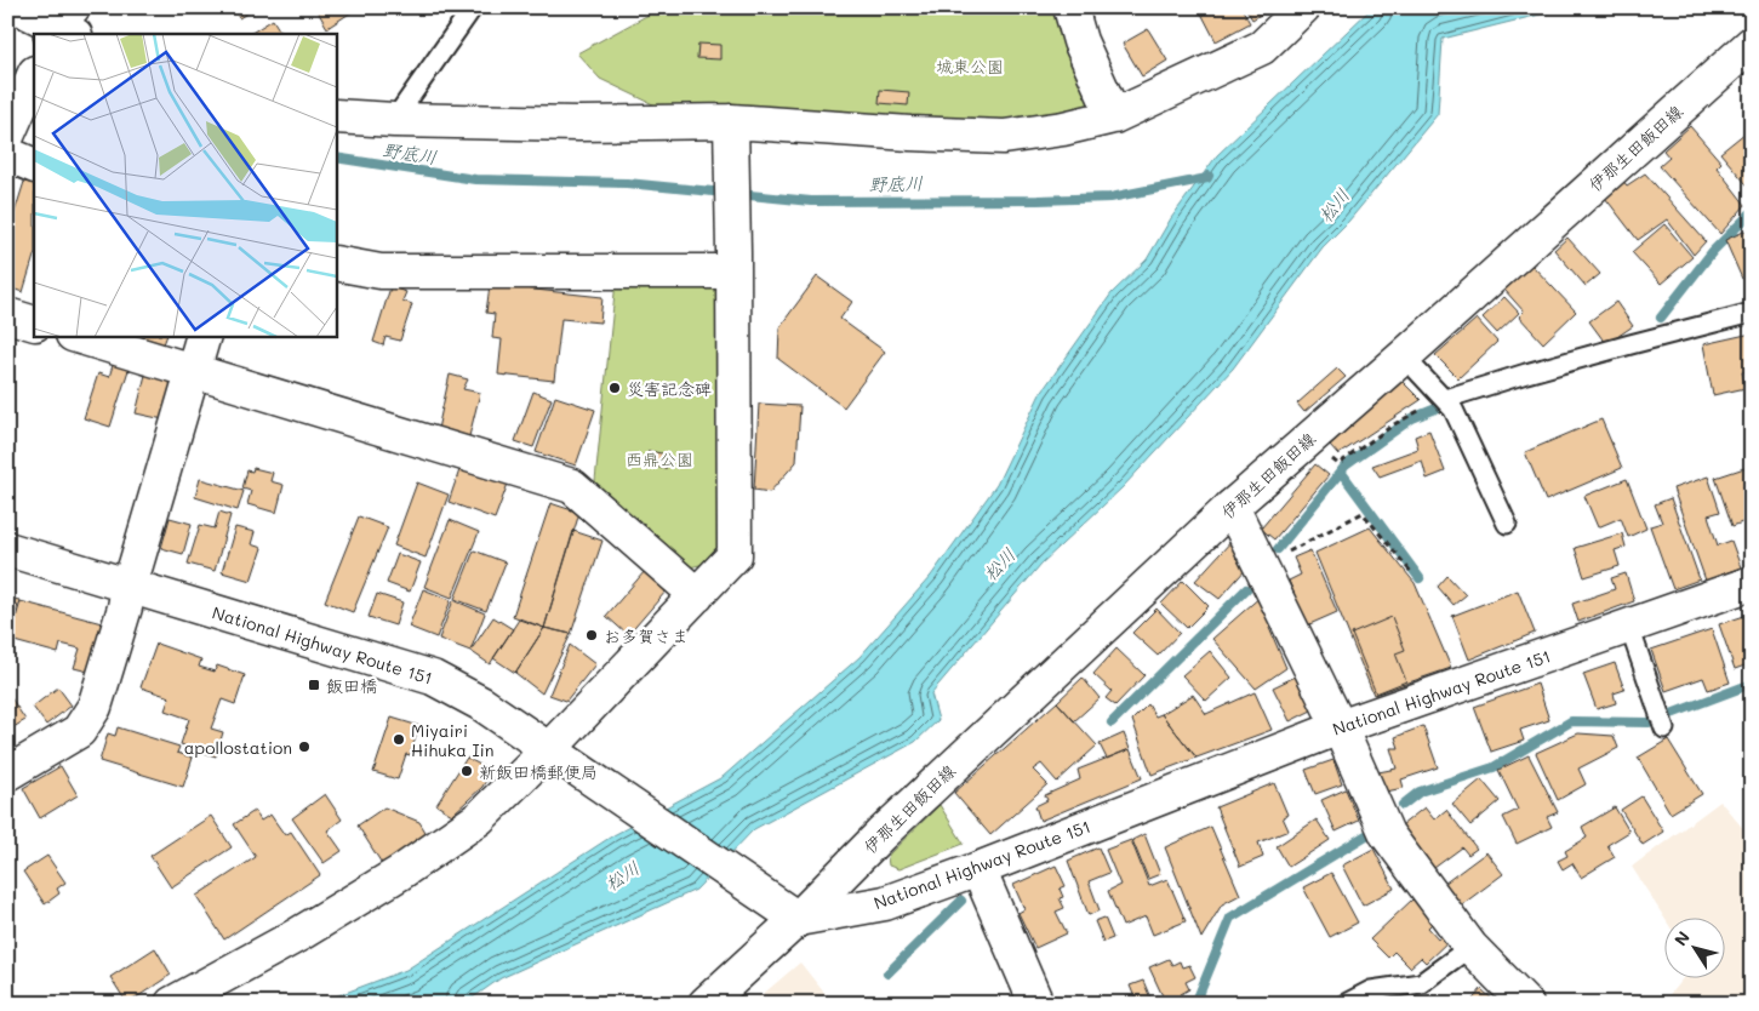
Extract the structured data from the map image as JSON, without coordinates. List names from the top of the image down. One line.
{"streets":{"main road":["伊那生田飯田線","National Highway Route 151"]},"crossings":[["伊那生田飯田線","National Highway Route 151"]],"water":["野底川","松川"],"parks":["城東公園","西鼎公園"],"places":{"other":["災害記念碑","お多賀さま","Miyairi Hihuka Iin","apollostation","新飯田橋郵便局"],"transit":["飯田橋"]},"north":"top left"}
